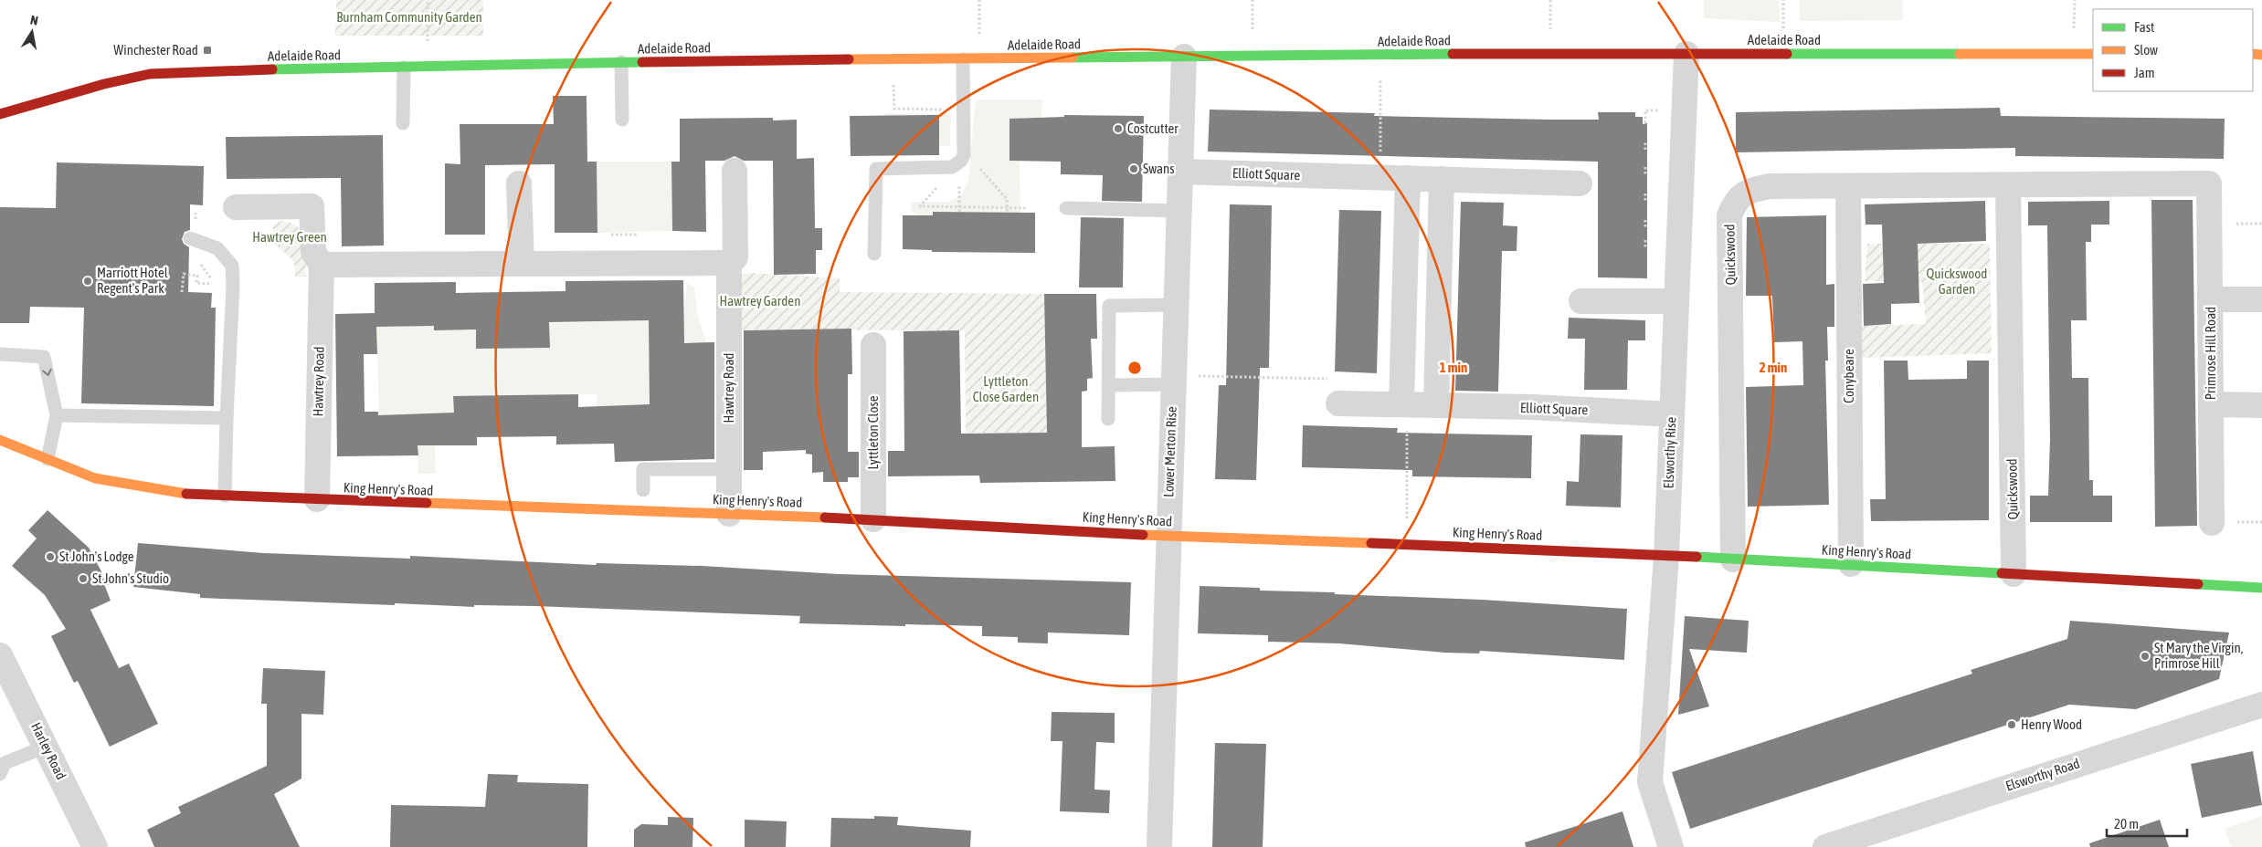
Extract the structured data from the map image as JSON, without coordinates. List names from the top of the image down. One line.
{"streets":{"street":["Adelaide Road","Elliott Square","Quickswood","Primrose Hill Road","Conybeare","Hawtrey Road","Lyttleton Close","Lower Merton Rise","Elsworthy Rise","King Henry's Road","Harley Road","Elsworthy Road"]},"crossings":[["Adelaide Road","Lower Merton Rise"],["Adelaide Road","Elsworthy Rise"],["Elliott Square","Lower Merton Rise"],["Elliott Square","Elsworthy Rise"],["Quickswood","Primrose Hill Road"],["Quickswood","Conybeare"],["Quickswood","King Henry's Road"],["Conybeare","King Henry's Road"],["Hawtrey Road","King Henry's Road"],["Lyttleton Close","King Henry's Road"],["Lower Merton Rise","King Henry's Road"],["Elsworthy Rise","King Henry's Road"]],"parks":["Burnham Community Garden","Hawtrey Green","Quickswood Garden","Hawtrey Garden","Lyttleton Close Garden"],"places":{"transit":["Winchester Road"],"other":["Costcutter","Swans","Marriott Hotel Regent's Park","St John's Lodge","St John's Studio","St Mary the Virgin, Primrose Hill","Henry Wood"]},"legend":["Fast","Slow","Jam"],"scale_bar":"20 m","north":"top","rings":["1 min","2 min"]}
